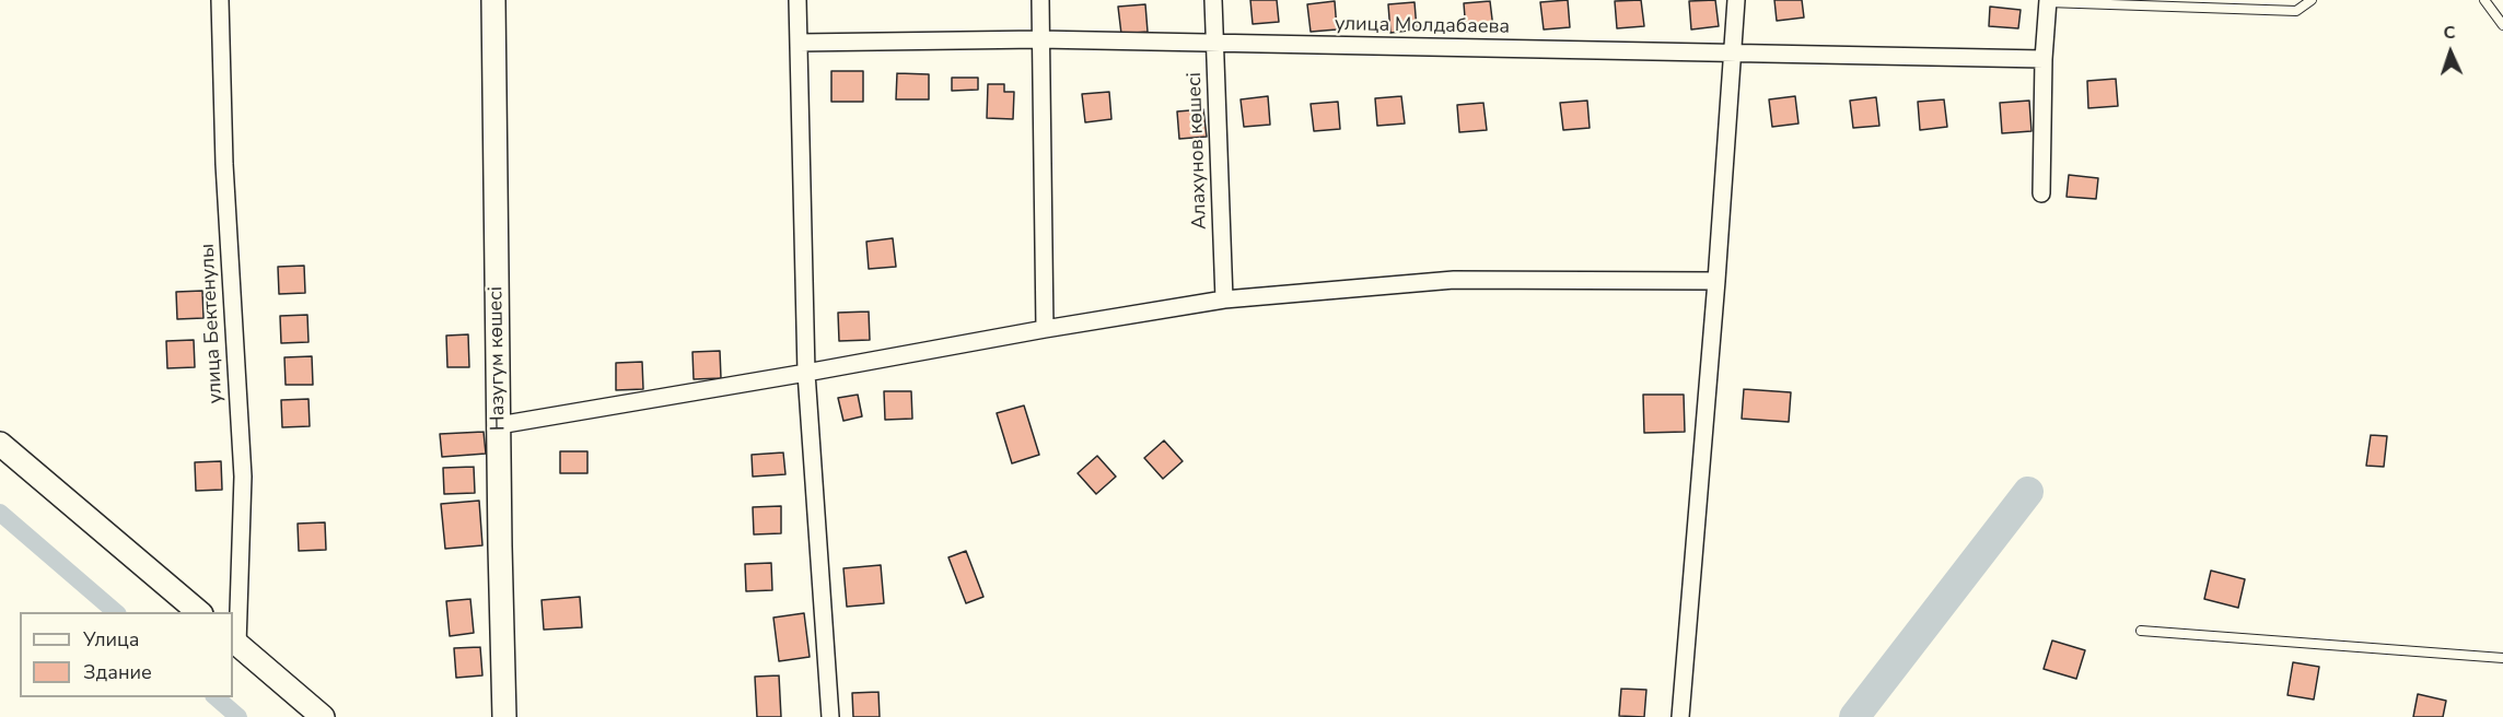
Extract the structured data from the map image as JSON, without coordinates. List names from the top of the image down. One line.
{"streets":{"street":["улица Молдабаева","Алахунов көшесі","улица Бектенулы","Назугум көшесі"]},"crossings":[["улица Молдабаева","Алахунов көшесі"]],"legend":["Улица","Здание"],"north":"top"}
